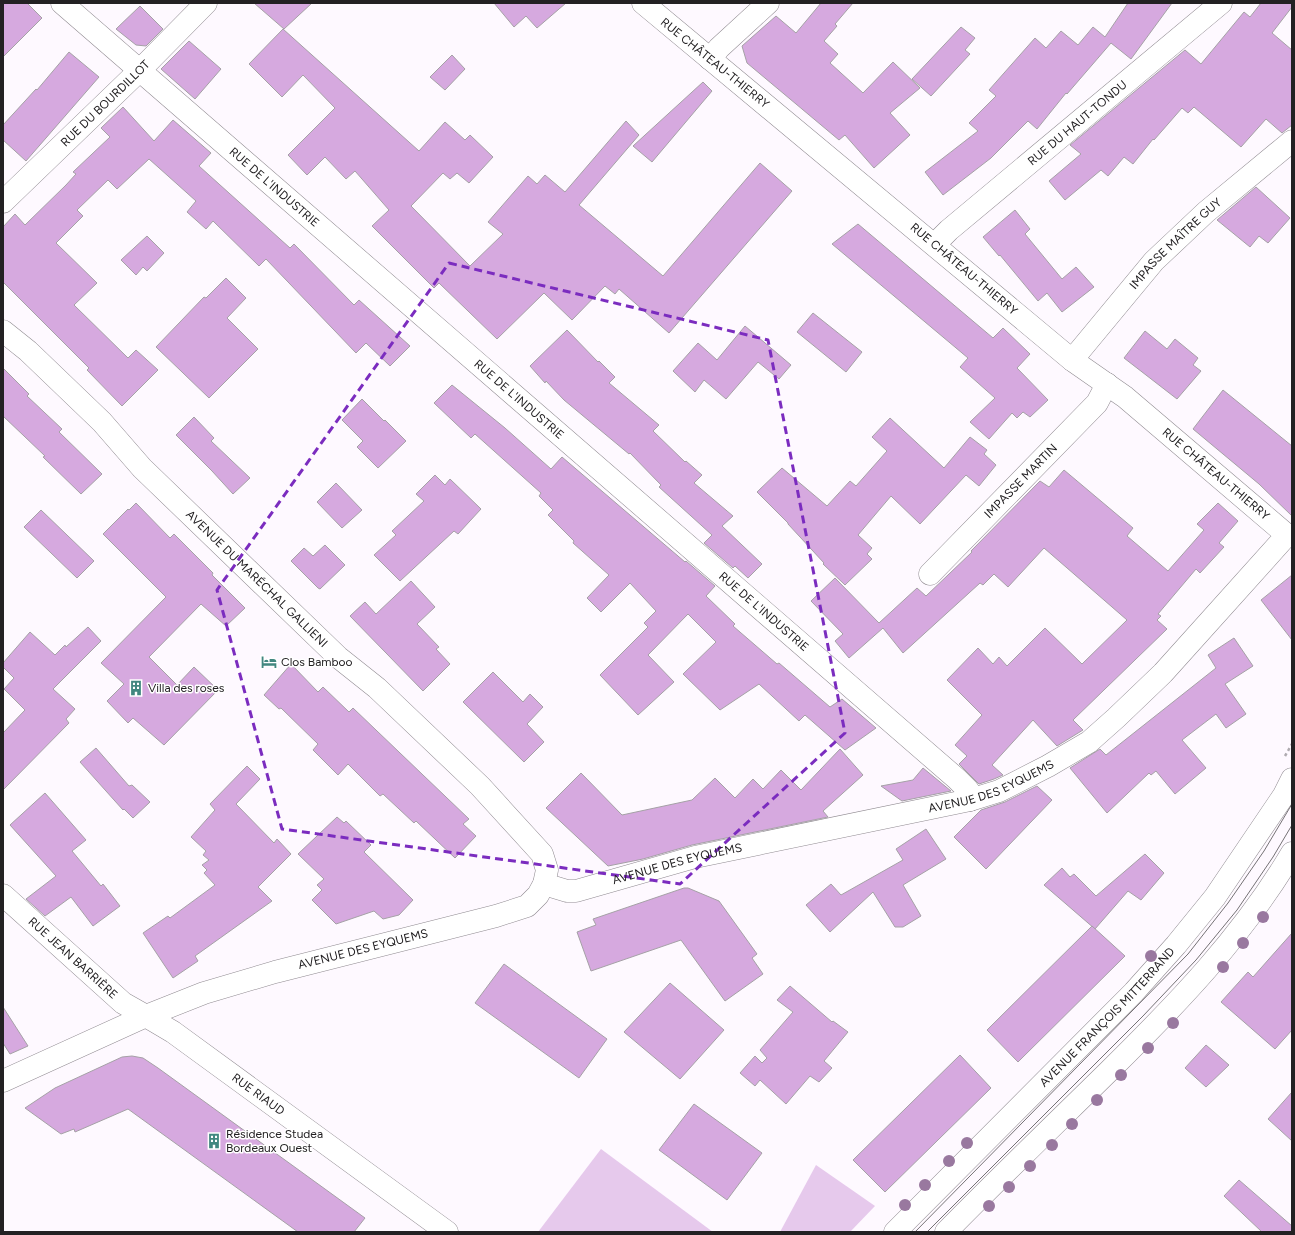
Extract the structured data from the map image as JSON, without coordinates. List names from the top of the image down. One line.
{"streets":{"street":["RUE CHÂTEAU-THIERRY","RUE DU BOURDILLOT","RUE DU HAUT-TONDU","RUE DE L'INDUSTRIE","IMPASSE MAÎTRE GUY","IMPASSE MARTIN","AVENUE DU MARÉCHAL GALLIENI","AVENUE DES EYQUEMS","RUE JEAN BARRIÈRE","AVENUE FRANÇOIS MITTERRAND","RUE RIAUD"]},"crossings":[["RUE CHÂTEAU-THIERRY","RUE DU HAUT-TONDU"],["RUE CHÂTEAU-THIERRY","IMPASSE MAÎTRE GUY"],["RUE CHÂTEAU-THIERRY","IMPASSE MARTIN"],["RUE CHÂTEAU-THIERRY","AVENUE DES EYQUEMS"],["RUE DU BOURDILLOT","RUE DE L'INDUSTRIE"],["RUE DE L'INDUSTRIE","AVENUE DES EYQUEMS"],["AVENUE DU MARÉCHAL GALLIENI","AVENUE DES EYQUEMS"],["AVENUE DES EYQUEMS","RUE JEAN BARRIÈRE"],["AVENUE DES EYQUEMS","RUE RIAUD"],["RUE JEAN BARRIÈRE","RUE RIAUD"]],"places":{"hotel":["Clos Bamboo"],"building":["Villa des roses","Résidence Studea Bordeaux Ouest"]}}
